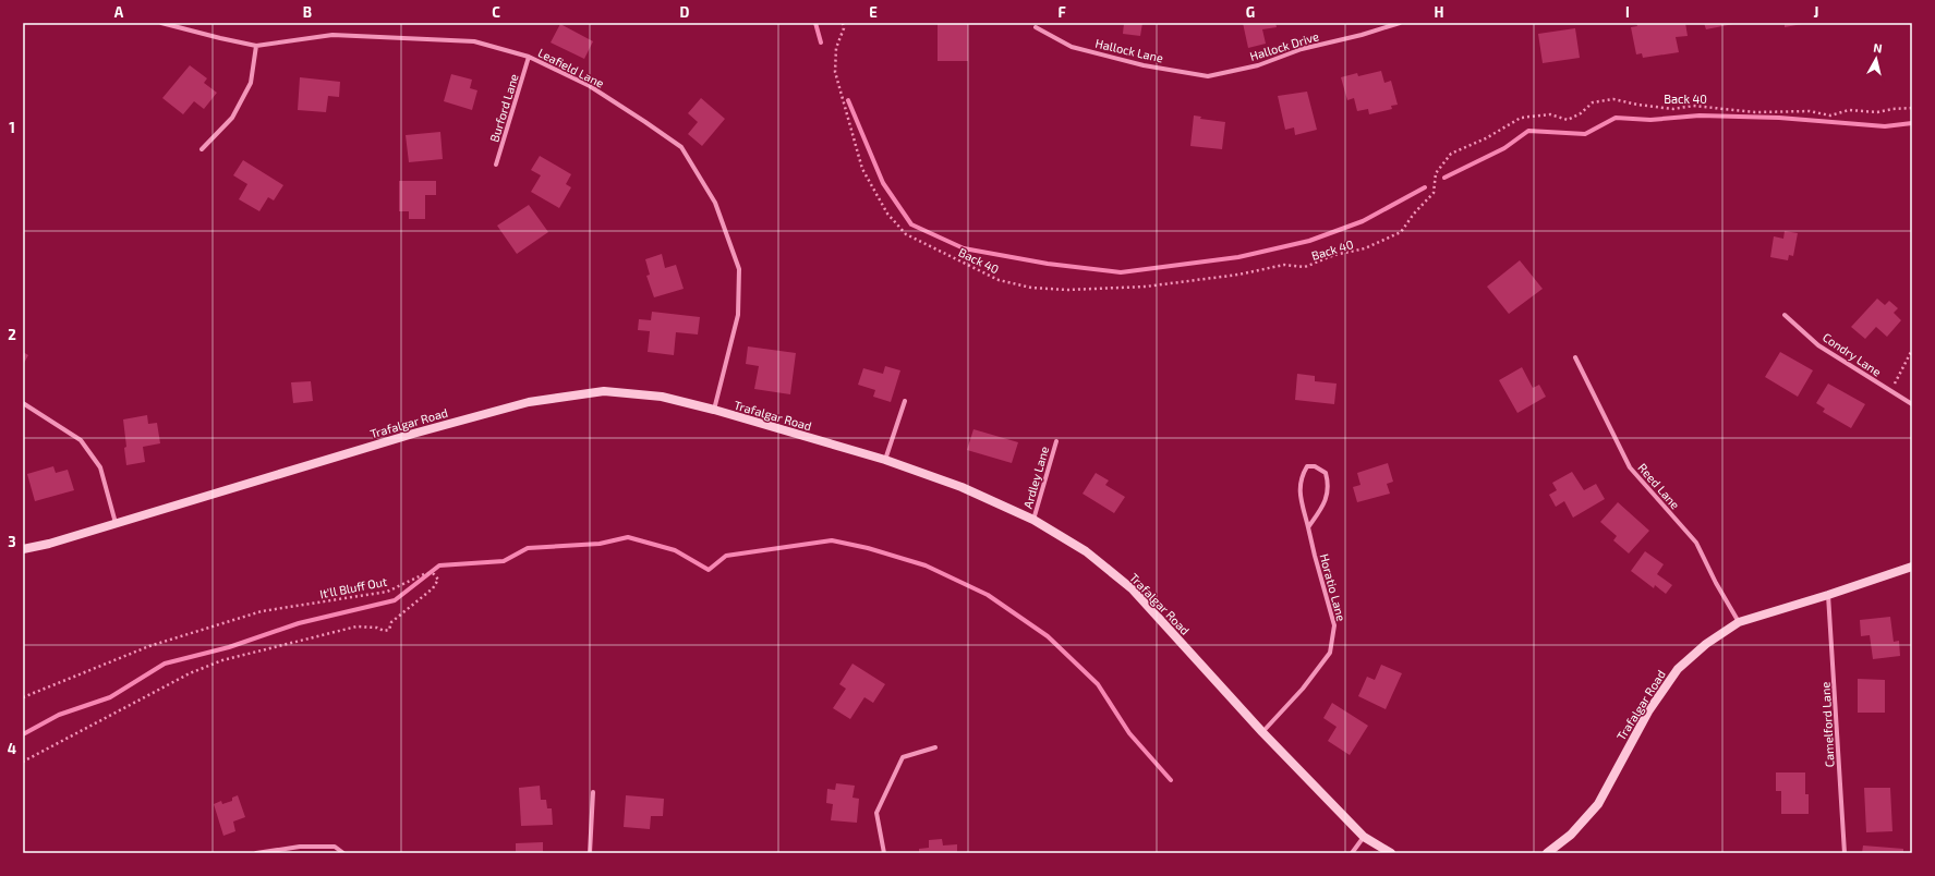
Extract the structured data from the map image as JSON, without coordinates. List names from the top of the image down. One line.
{"streets":{"street":["Hallock Drive","Hallock Lane","Leafield Lane","Burford Lane","Condry Lane","Trafalgar Road","Ardley Lane","Reed Lane","Horatio Lane","Camelford Lane"],"path":["Back 40","It'll Bluff Out"]},"crossings":[["Hallock Drive","Hallock Lane"],["Leafield Lane","Burford Lane"],["Leafield Lane","Trafalgar Road"],["Trafalgar Road","Ardley Lane"],["Trafalgar Road","Reed Lane"],["Trafalgar Road","Horatio Lane"],["Trafalgar Road","Camelford Lane"]],"north":"top","grid":{"columns":["A","B","C","D","E","F","G","H","I","J"],"rows":["1","2","3","4"]}}
